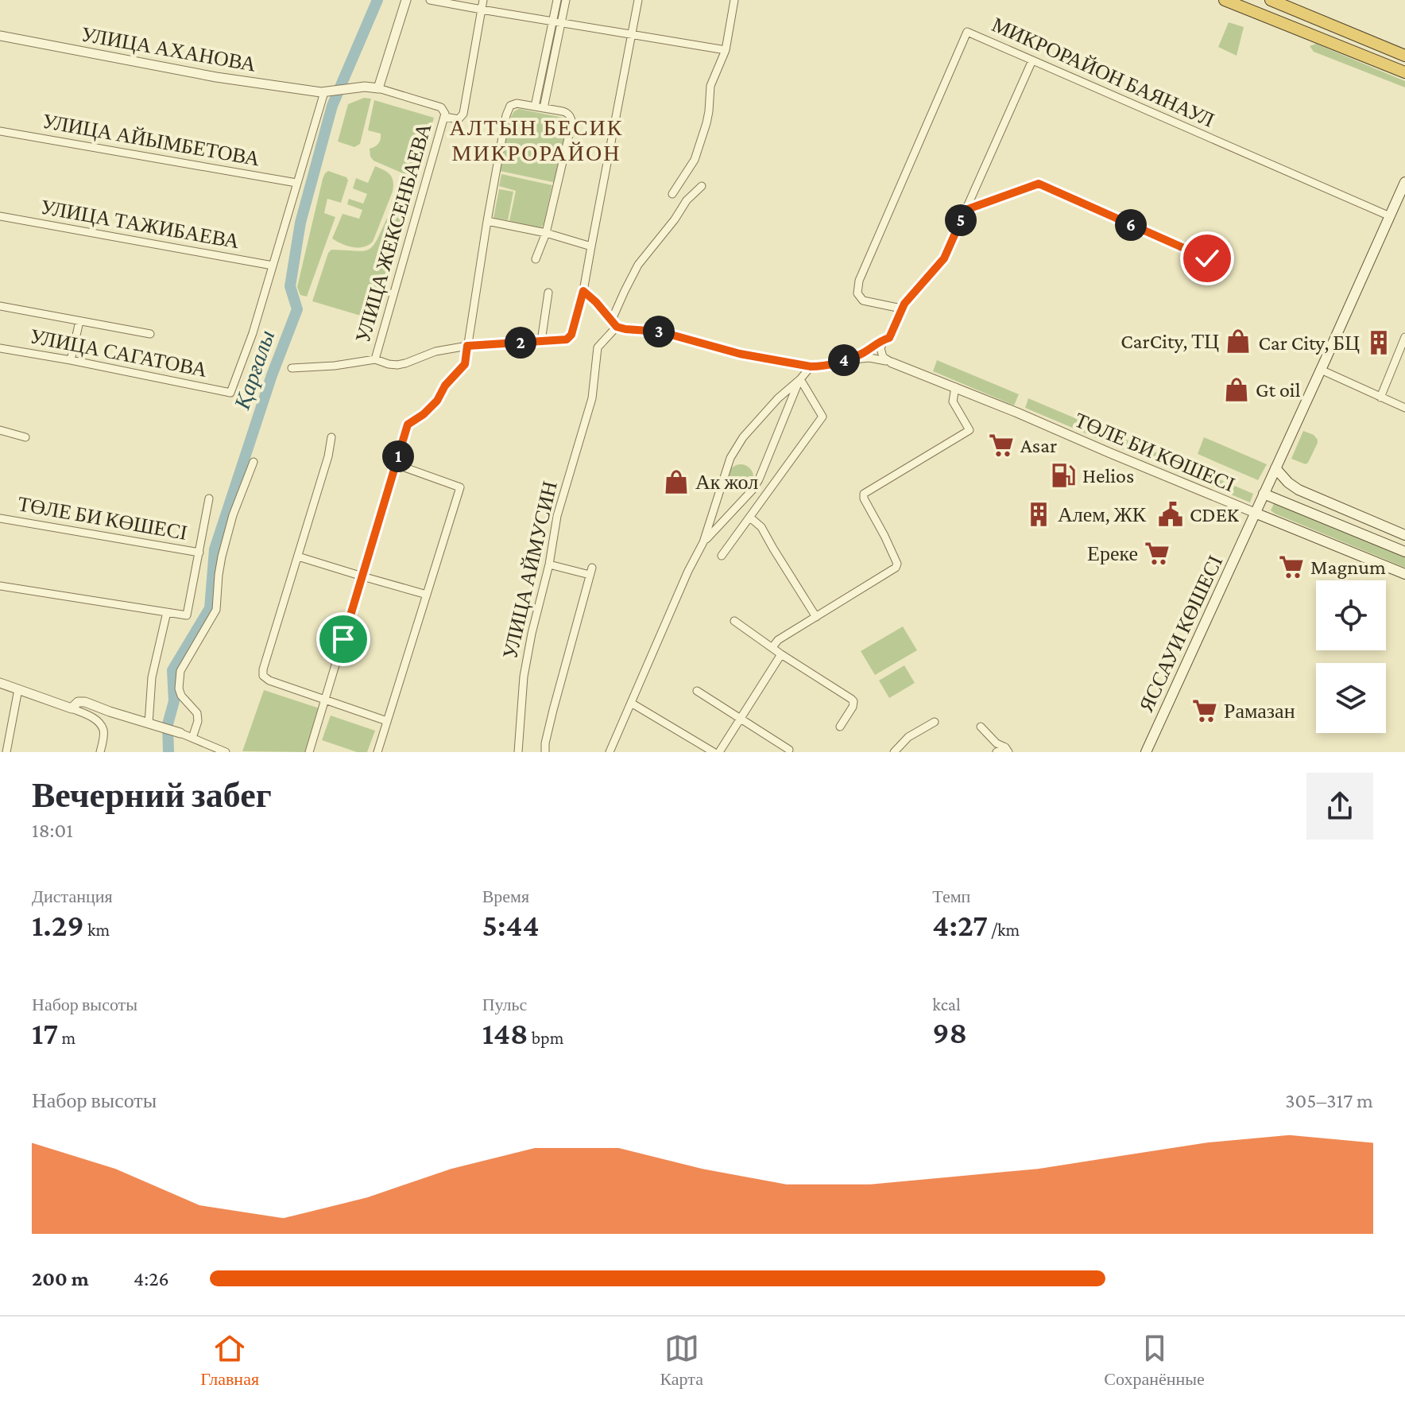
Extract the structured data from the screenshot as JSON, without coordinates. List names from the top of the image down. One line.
{"streets":{"main road":["ТӨЛЕ БИ КӨШЕСІ","ЯССАУИ КӨШЕСІ"],"street":["УЛИЦА АХАНОВА","МИКРОРАЙОН БАЯНАУЛ","УЛИЦА АЙЫМБЕТОВА","УЛИЦА ТАЖИБАЕВА","УЛИЦА ЖЕКСЕНБАЕВА","УЛИЦА САГАТОВА","УЛИЦА АЙМУСИН"]},"crossings":[["УЛИЦА АХАНОВА","УЛИЦА ЖЕКСЕНБАЕВА"],["МИКРОРАЙОН БАЯНАУЛ","ЯССАУИ КӨШЕСІ"],["УЛИЦА ТАЖИБАЕВА","УЛИЦА САГАТОВА"],["ТӨЛЕ БИ КӨШЕСІ","ЯССАУИ КӨШЕСІ"]],"districts":["АЛТЫН БЕСИК МИКРОРАЙОН"],"water":["Қарғалы"],"places":{"shop":["CarCity, ТЦ","Gt oil","Ак жол"],"building":["Car City, БЦ","Алем, ЖК"],"supermarket":["Asar","Ереке","Magnum","Рамазан"],"fuel station":["Helios"],"public building":["CDEK"]},"page":{"pins":["5","6","3","2","4","1"],"heading":["Вечерний забег","18:01"],"stats":[["Дистанция","1.29 km"],["Время","5:44"],["Темп","4:27 /km"],["Набор высоты","17 m"],["Пульс","148 bpm"],["kcal","98"]],"chart":["Набор высоты","305–317 m"],"list":[{"name":"200 m","note":"4:26"}],"tabs":["Главная","Карта","Сохранённые"]}}
